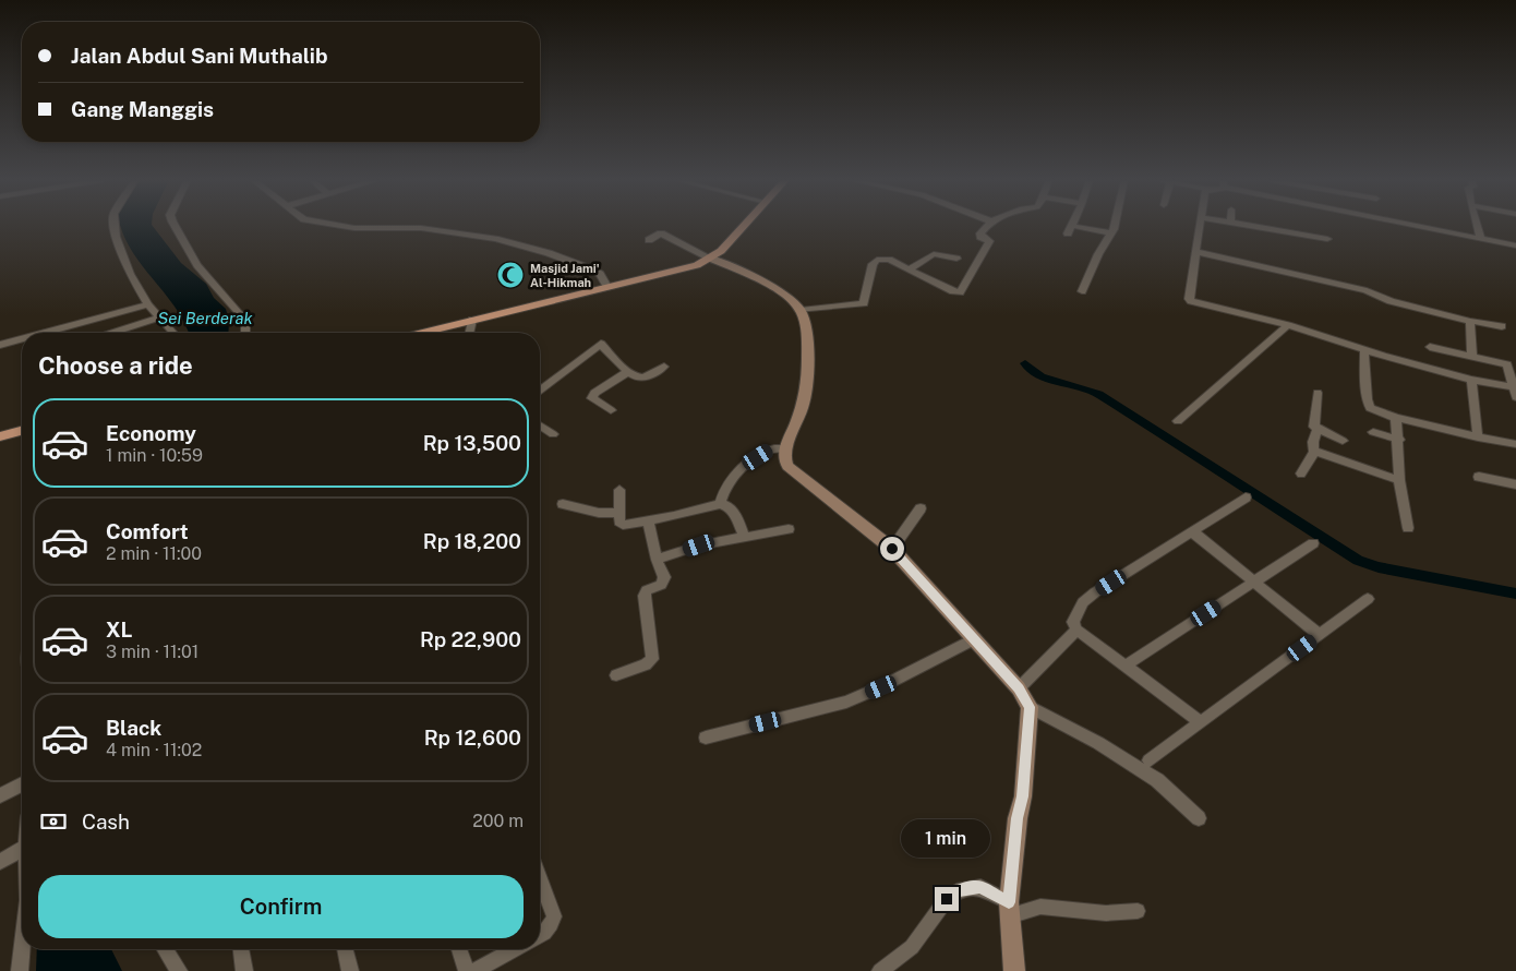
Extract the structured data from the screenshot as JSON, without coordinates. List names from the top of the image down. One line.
{"water":["Sei Berderak"],"places":{"mosque":["Masjid Jami' Al-Hikmah"]},"page":{"banner":["Jalan Abdul Sani Muthalib","Gang Manggis"],"heading":"Choose a ride","list":[{"name":"Economy","note":"1 min · 10:59","value":"Rp 13,500"},{"name":"Comfort","note":"2 min · 11:00","value":"Rp 18,200"},{"name":"XL","note":"3 min · 11:01","value":"Rp 22,900"},{"name":"Black","note":"4 min · 11:02","value":"Rp 12,600"}],"pay":["Cash","200 m"],"bubble":"1 min","buttons":"Confirm"}}
